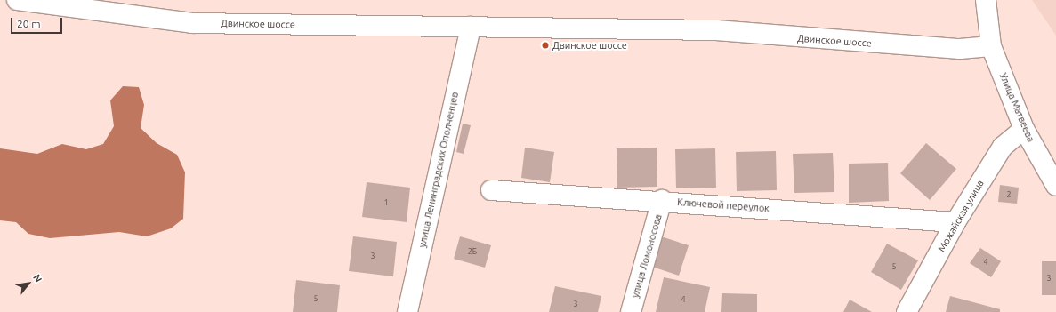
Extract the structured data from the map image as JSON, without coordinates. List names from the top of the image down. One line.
{"streets":{"street":["Двинское шоссе","Улица Матвеева","улица Ленинградских Ополченцев","Ключевой переулок","Можайская улица","улица Ломоносова"]},"crossings":[["Двинское шоссе","Улица Матвеева"],["Двинское шоссе","улица Ленинградских Ополченцев"],["Улица Матвеева","Можайская улица"],["Ключевой переулок","Можайская улица"],["Ключевой переулок","улица Ломоносова"]],"places":["Двинское шоссе"],"house_numbers":["2","1","2Б","3","4","5","3","5","4","3"],"scale_bar":"20 m","north":"top right"}
